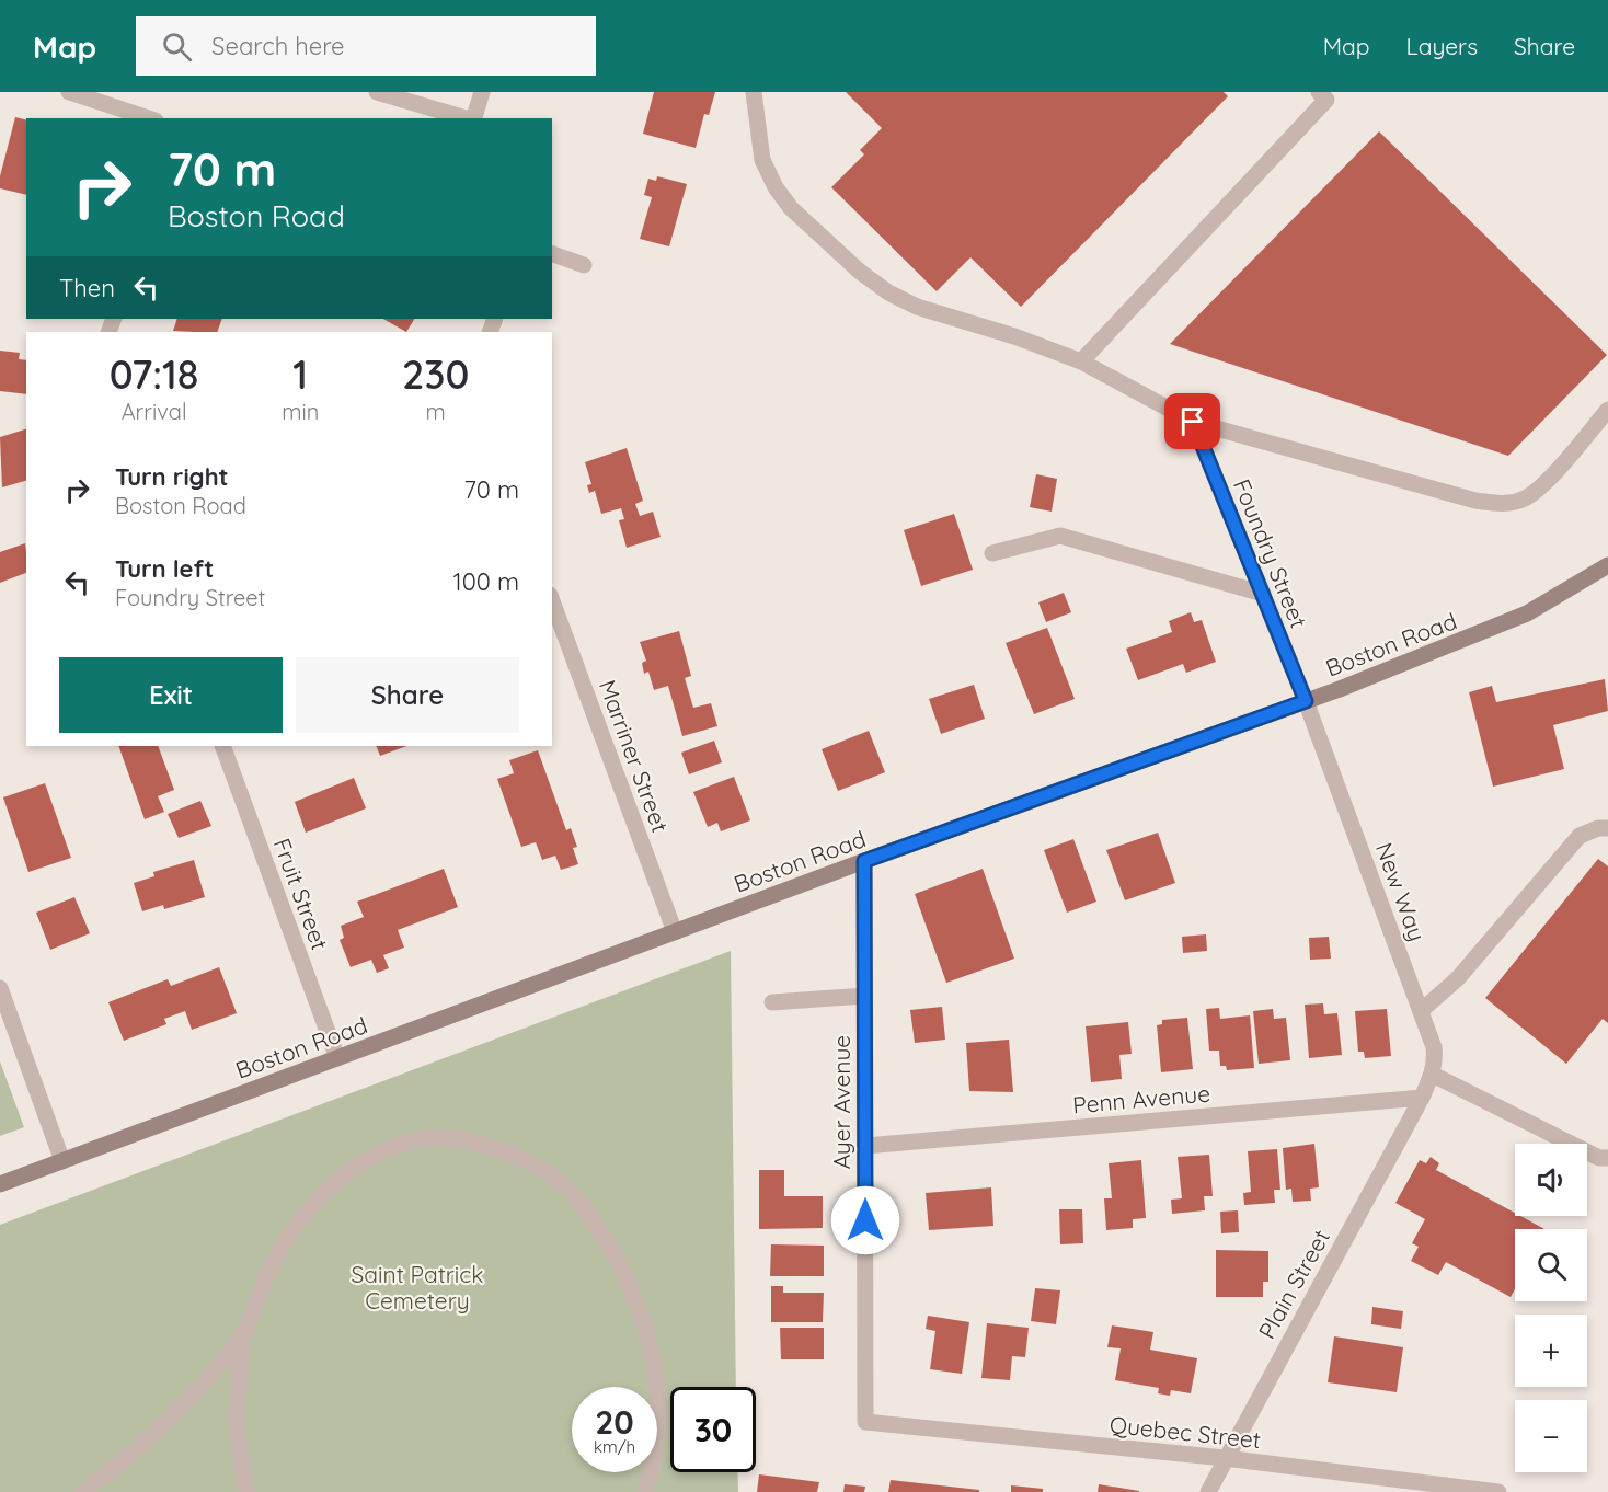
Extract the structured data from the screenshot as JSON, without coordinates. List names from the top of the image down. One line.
{"streets":{"main road":["Boston Road"],"street":["Foundry Street","Marriner Street","New Way","Fruit Street","Penn Avenue","Ayer Avenue","Plain Street","Quebec Street"]},"crossings":[["Foundry Street","Boston Road"],["Foundry Street","New Way"],["Boston Road","Marriner Street"],["Boston Road","New Way"],["Boston Road","Fruit Street"],["Boston Road","Ayer Avenue"],["New Way","Penn Avenue"],["New Way","Plain Street"],["Penn Avenue","Ayer Avenue"],["Penn Avenue","Plain Street"],["Ayer Avenue","Quebec Street"],["Plain Street","Quebec Street"]],"parks":["Saint Patrick Cemetery"],"page":{"header":"Map","search":"Search here","nav":["Map","Layers","Share"],"turn":["70 m","Boston Road"],"then":"Then","eta":["07:18","Arrival","1","min","230","m"],"list":[{"name":"Turn right","note":"Boston Road","value":"70 m"},{"name":"Turn left","note":"Foundry Street","value":"100 m"}],"buttons":["Exit","Share"],"map_buttons":["+","−"],"speed":"20 km/h","limit":"30"}}
